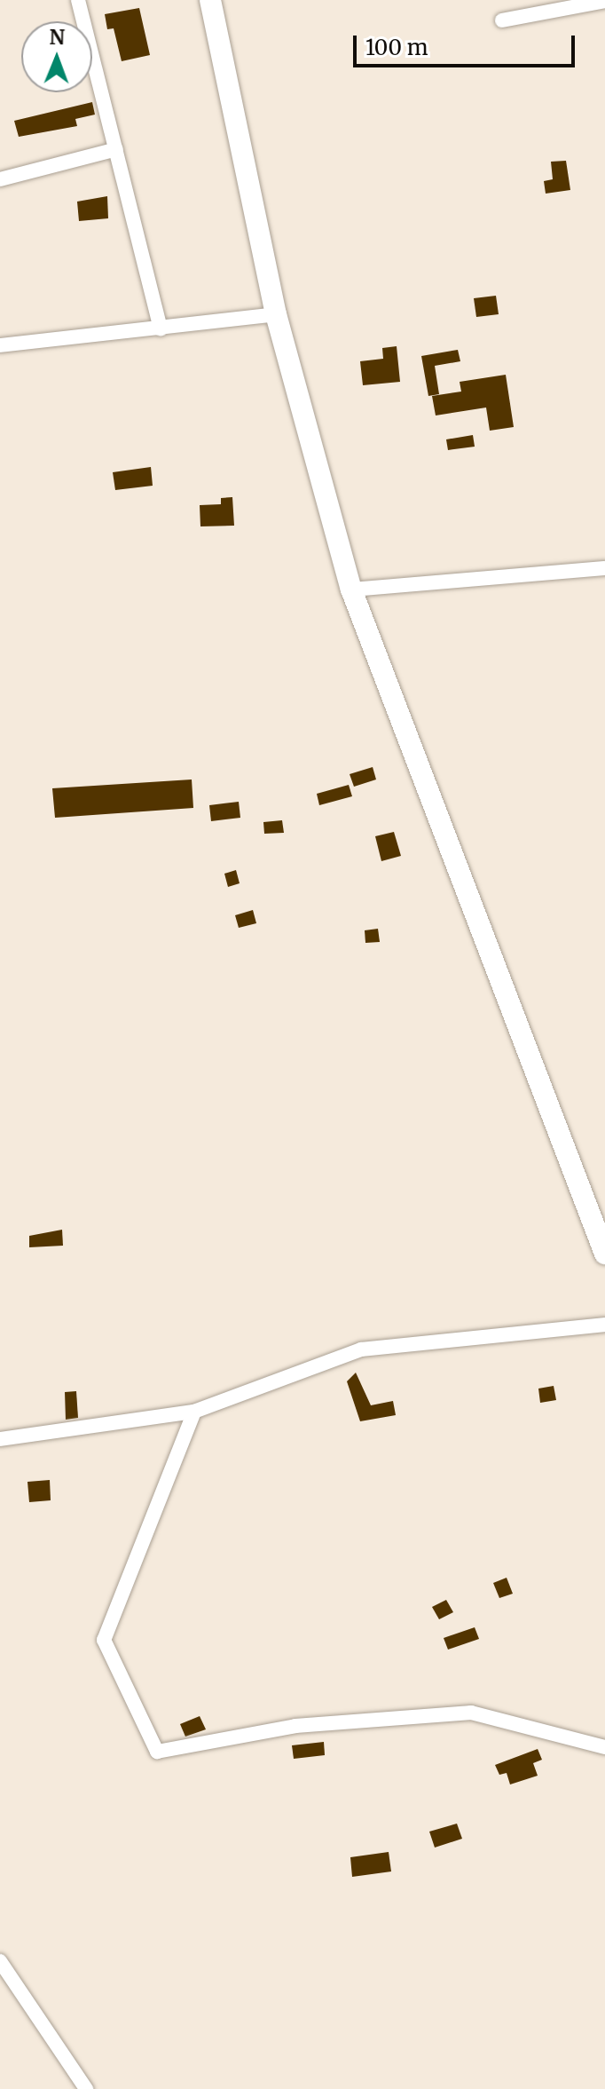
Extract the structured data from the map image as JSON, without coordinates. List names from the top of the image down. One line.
{"scale_bar":"100 m","north":"top"}
